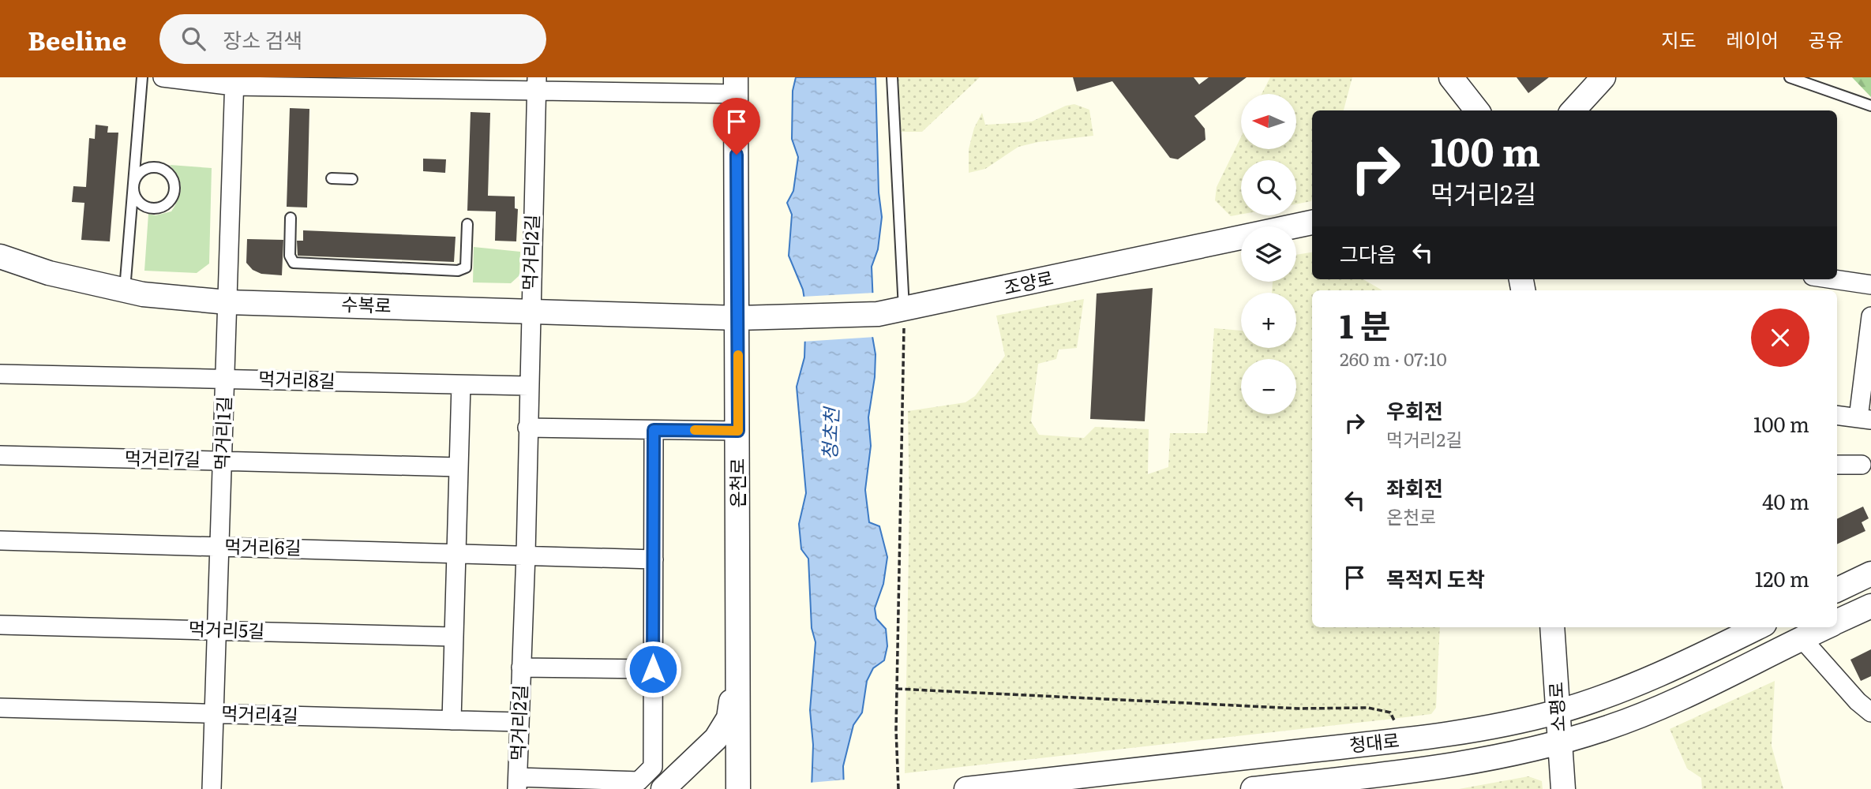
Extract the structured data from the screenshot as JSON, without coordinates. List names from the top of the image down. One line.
{"streets":{"street":["먹거리2길","조양로","수복로","먹거리8길","먹거리1길","먹거리7길","온천로","먹거리6길","먹거리5길","소평로","먹거리4길","청대로"]},"crossings":[["먹거리2길","수복로"],["먹거리2길","먹거리8길"],["먹거리2길","먹거리6길"],["먹거리2길","먹거리4길"],["조양로","수복로"],["조양로","온천로"],["수복로","먹거리1길"],["수복로","온천로"],["먹거리8길","먹거리1길"],["먹거리1길","먹거리7길"],["먹거리1길","먹거리6길"],["먹거리1길","먹거리5길"],["먹거리1길","먹거리4길"],["소평로","청대로"]],"water":["청초천"],"north":"left","page":{"header":"Beeline","search":"장소 검색","nav":["지도","레이어","공유"],"map_buttons":["+","−"],"turn":["100 m","먹거리2길"],"then":"그다음","heading":["1 분","260 m · 07:10"],"list":[{"name":"우회전","note":"먹거리2길","value":"100 m"},{"name":"좌회전","note":"온천로","value":"40 m"},{"name":"목적지 도착","value":"120 m"}]}}
